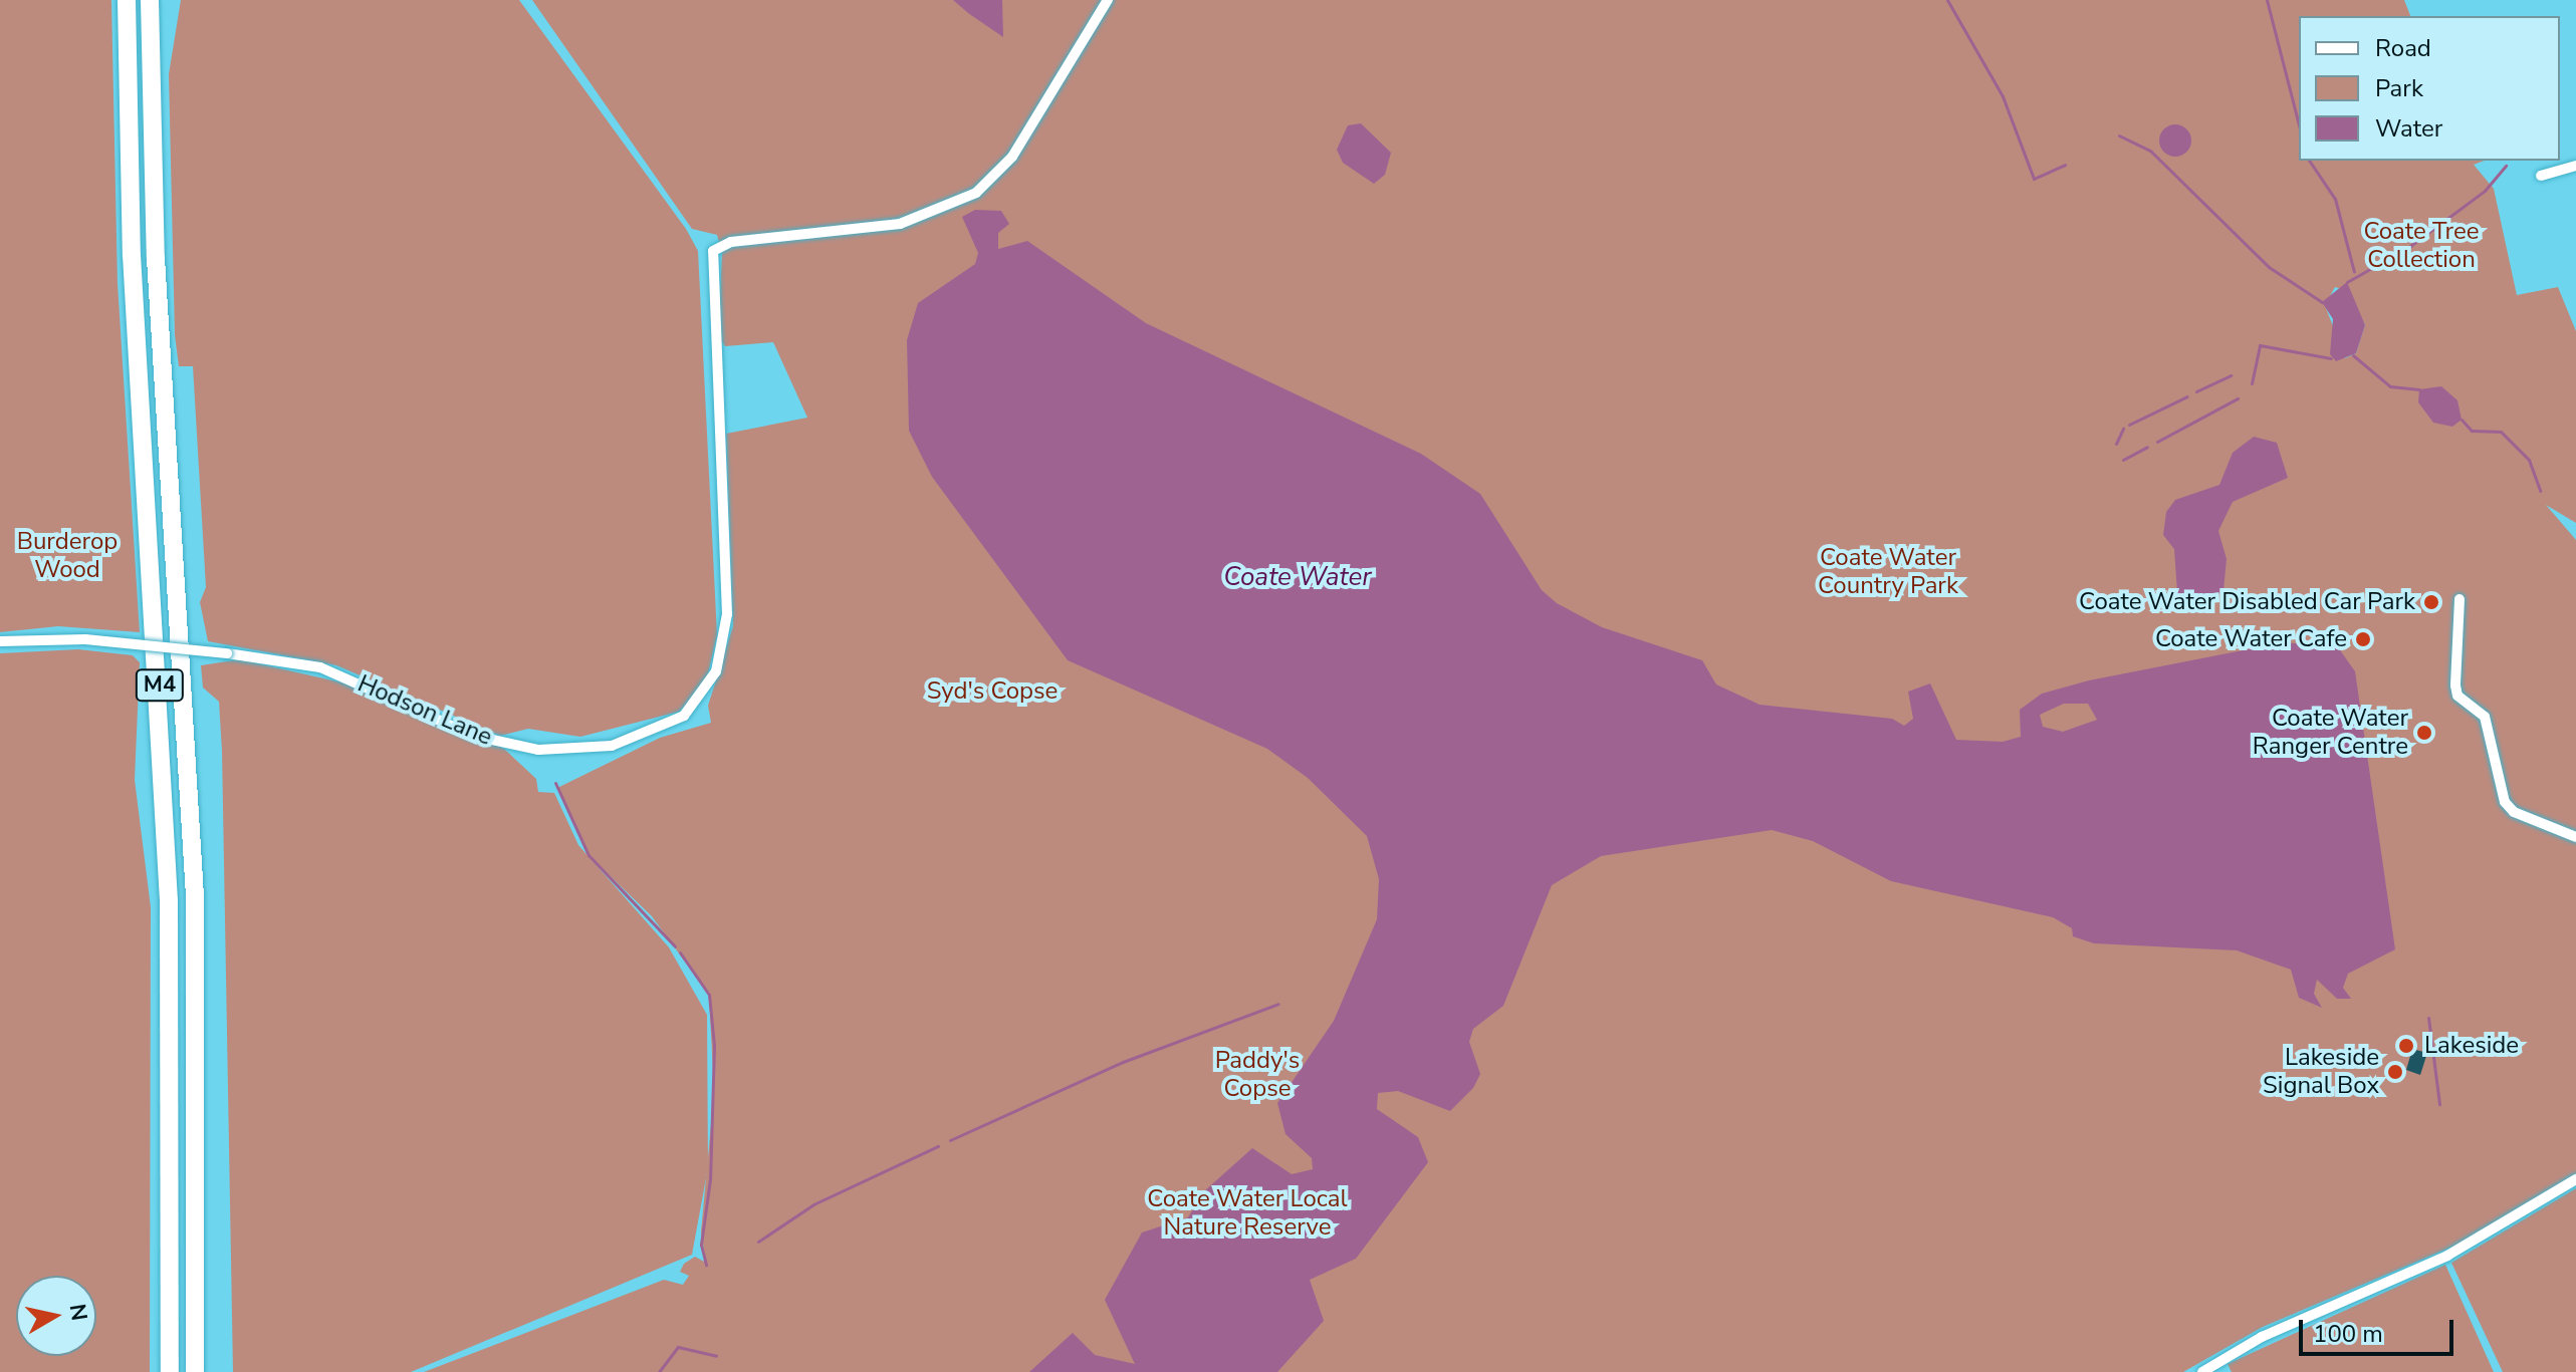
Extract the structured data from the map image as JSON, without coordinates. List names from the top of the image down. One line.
{"streets":{"highway":["M4"],"street":["Hodson Lane"]},"water":["Coate Water"],"parks":["Coate Tree Collection","Burderop Wood","Coate Water Country Park","Syd's Copse","Paddy's Copse","Coate Water Local Nature Reserve"],"places":["Coate Water Disabled Car Park","Coate Water Cafe","Coate Water Ranger Centre","Lakeside","Lakeside Signal Box"],"legend":["Road","Park","Water"],"scale_bar":"100 m","north":"right"}
